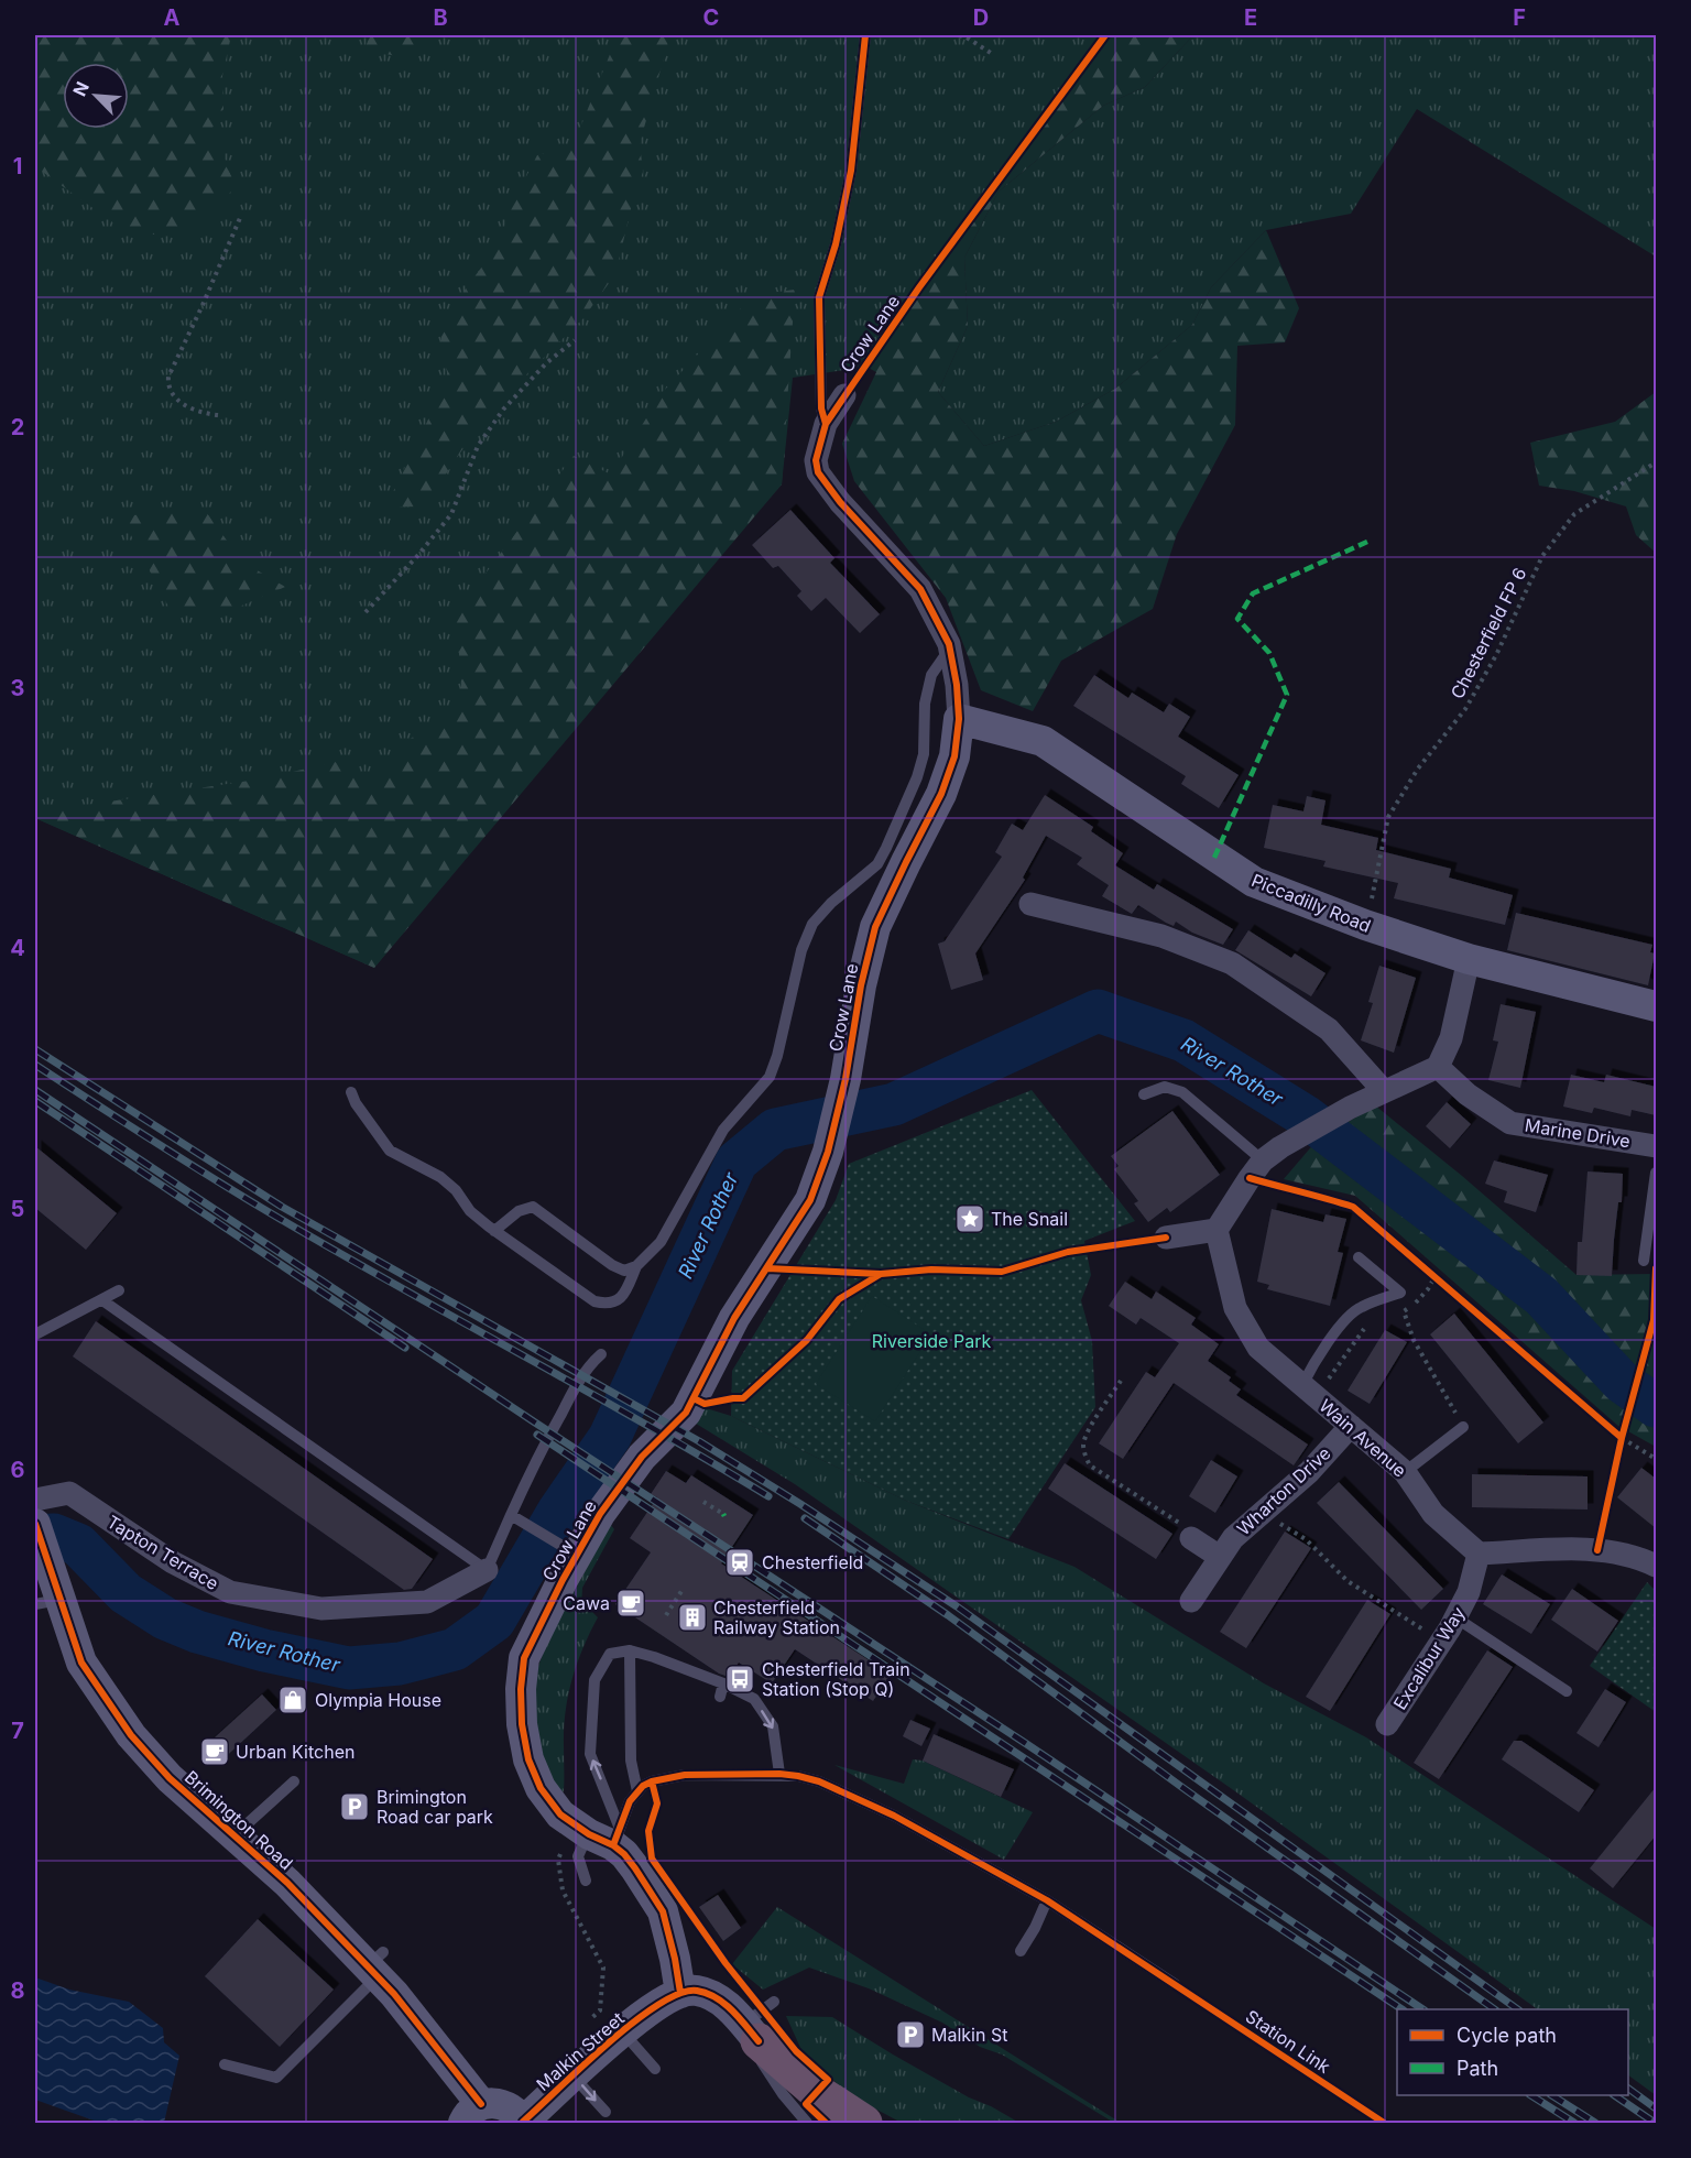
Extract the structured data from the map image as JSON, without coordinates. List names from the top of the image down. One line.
{"streets":{"street":["Crow Lane","Piccadilly Road","Marine Drive","Wain Avenue","Wharton Drive","Tapton Terrace","Excalibur Way","Brimington Road","Malkin Street"],"path":["Chesterfield FP 6"],"cycle path":["Station Link"]},"crossings":[["Crow Lane","Piccadilly Road"],["Crow Lane","Malkin Street"],["Chesterfield FP 6","Piccadilly Road"],["Wain Avenue","Wharton Drive"],["Wain Avenue","Excalibur Way"]],"water":["River Rother"],"parks":["Riverside Park"],"places":{"place":["The Snail"],"station":["Chesterfield"],"cafe":["Cawa","Urban Kitchen"],"building":["Chesterfield Railway Station"],"bus stop":["Chesterfield Train Station (Stop Q)"],"shop":["Olympia House"],"parking":["Brimington Road car park","Malkin St"]},"legend":["Cycle path","Path"],"north":"top left","grid":{"columns":["A","B","C","D","E","F"],"rows":["1","2","3","4","5","6","7","8"]}}
